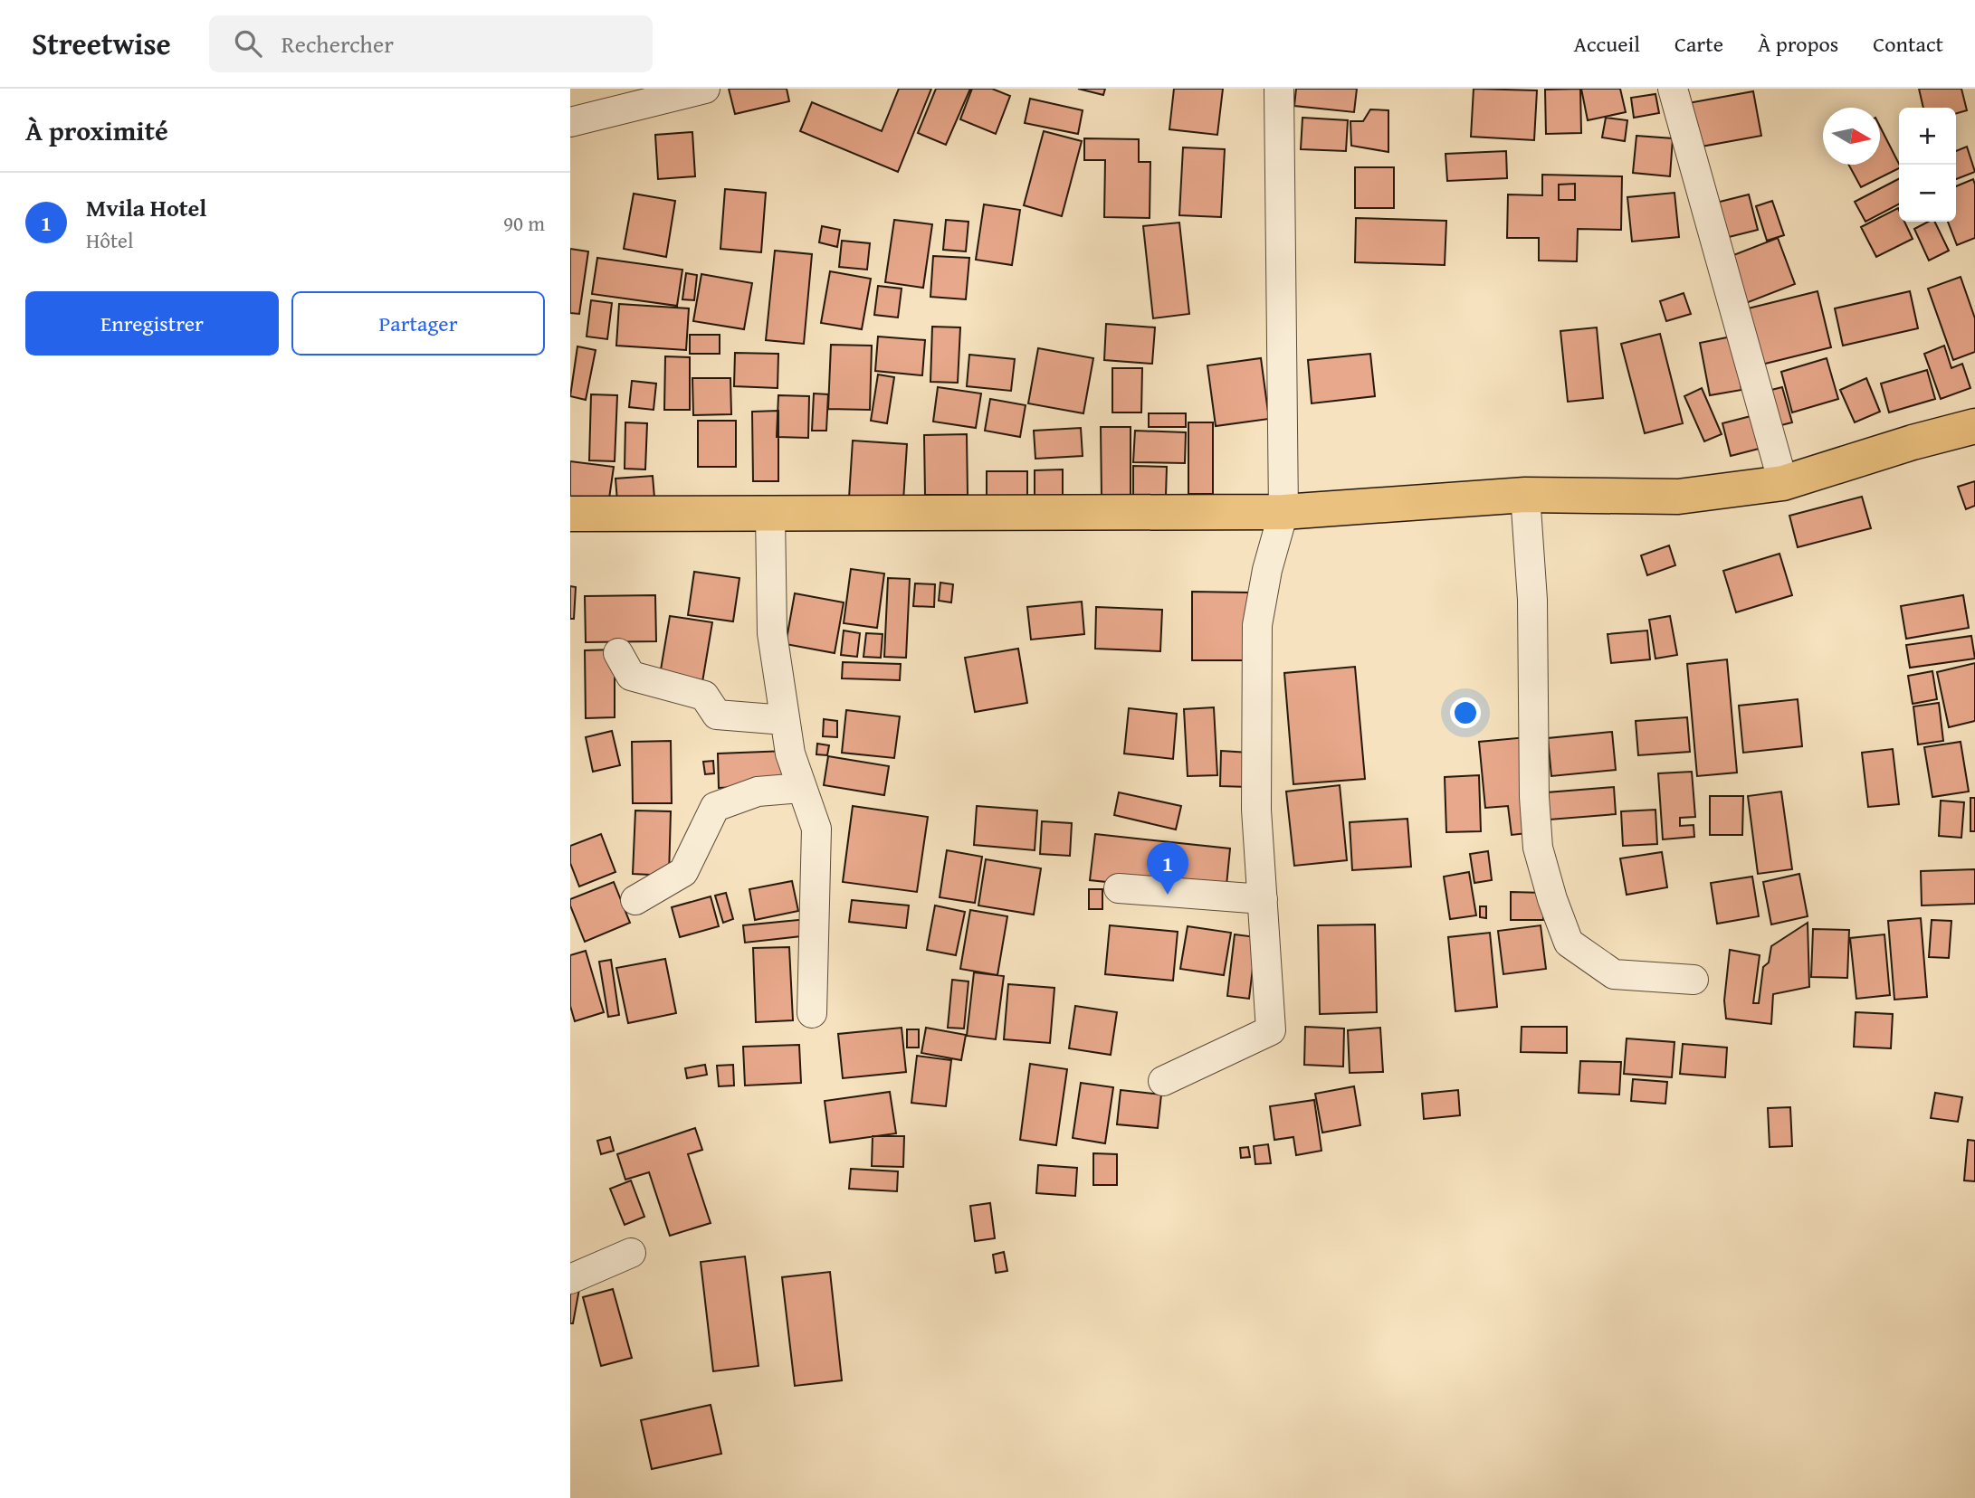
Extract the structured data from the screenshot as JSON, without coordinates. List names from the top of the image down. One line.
{"north":"right","page":{"header":"Streetwise","search":"Rechercher","nav":["Accueil","Carte","À propos","Contact"],"heading":"À proximité","map_buttons":["+","−"],"list":[{"mark":"1","name":"Mvila Hotel","note":"Hôtel","value":"90 m"}],"buttons":["Enregistrer","Partager"],"pins":"1"}}
